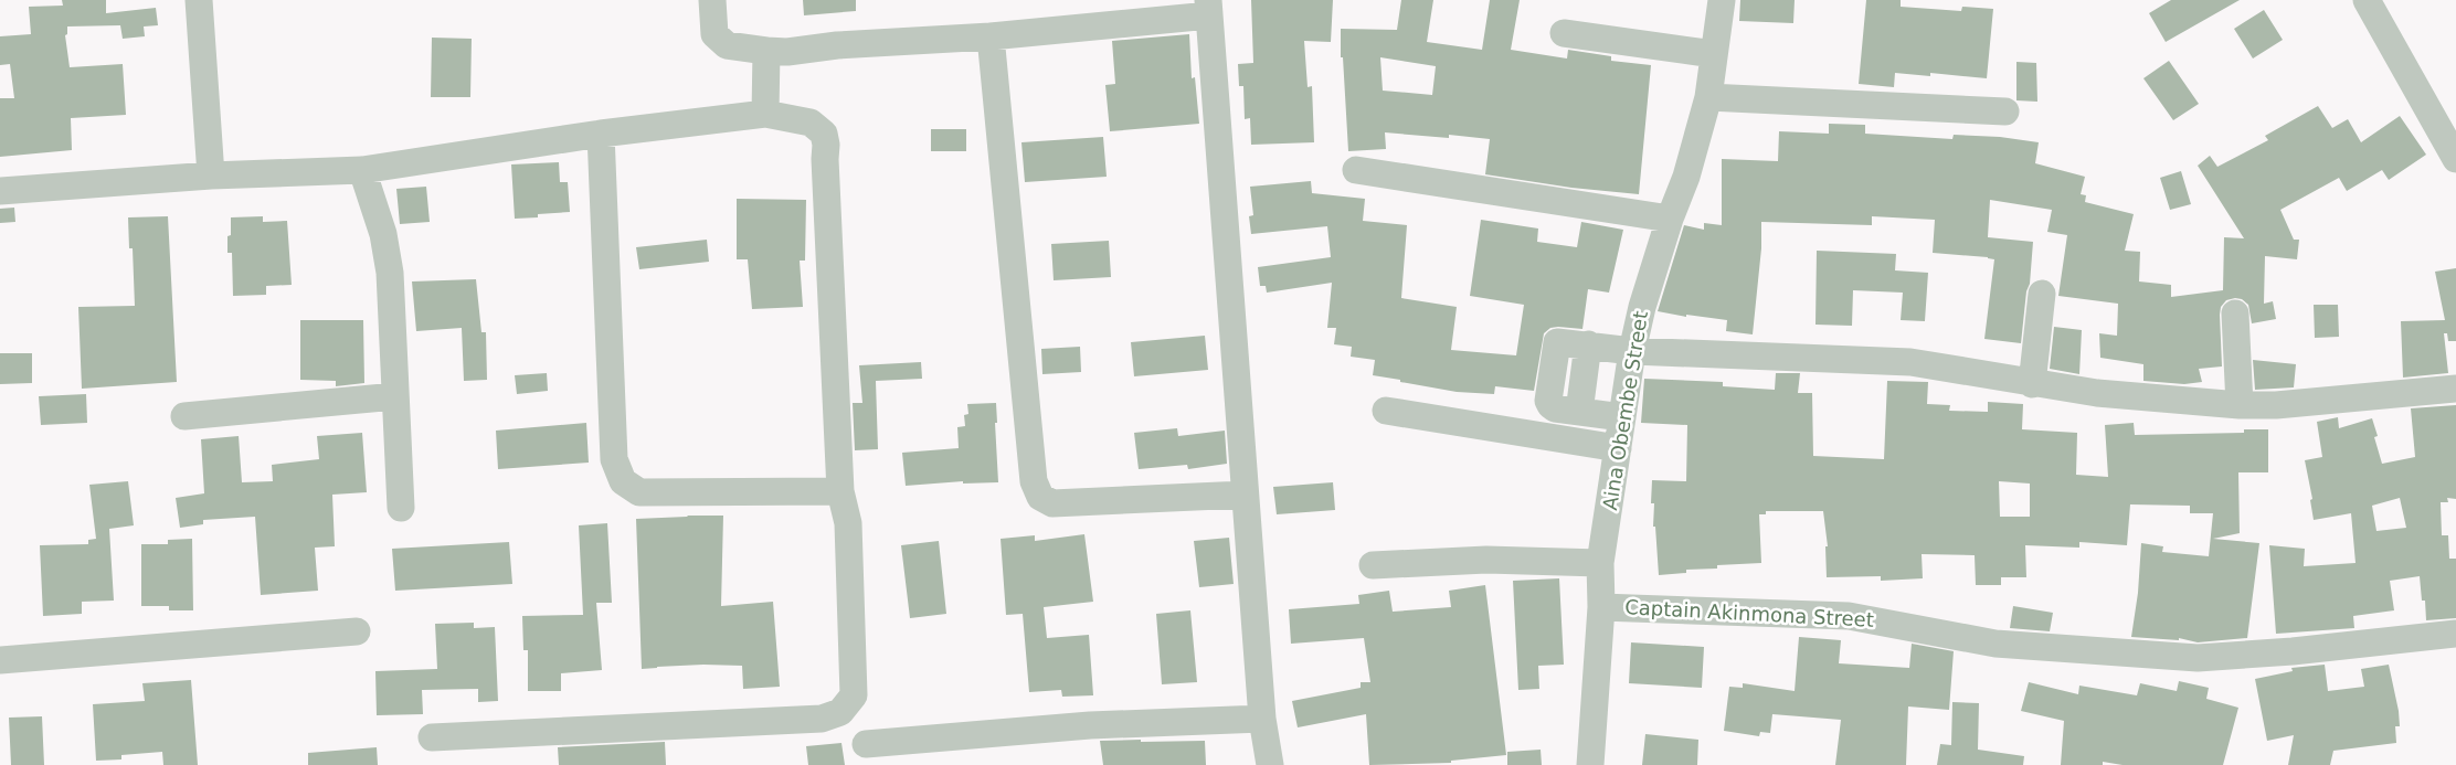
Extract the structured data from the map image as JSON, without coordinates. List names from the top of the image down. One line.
{"streets":{"street":["Aina Obembe Street","Captain Akinmona Street"]},"crossings":[["Aina Obembe Street","Captain Akinmona Street"]]}
